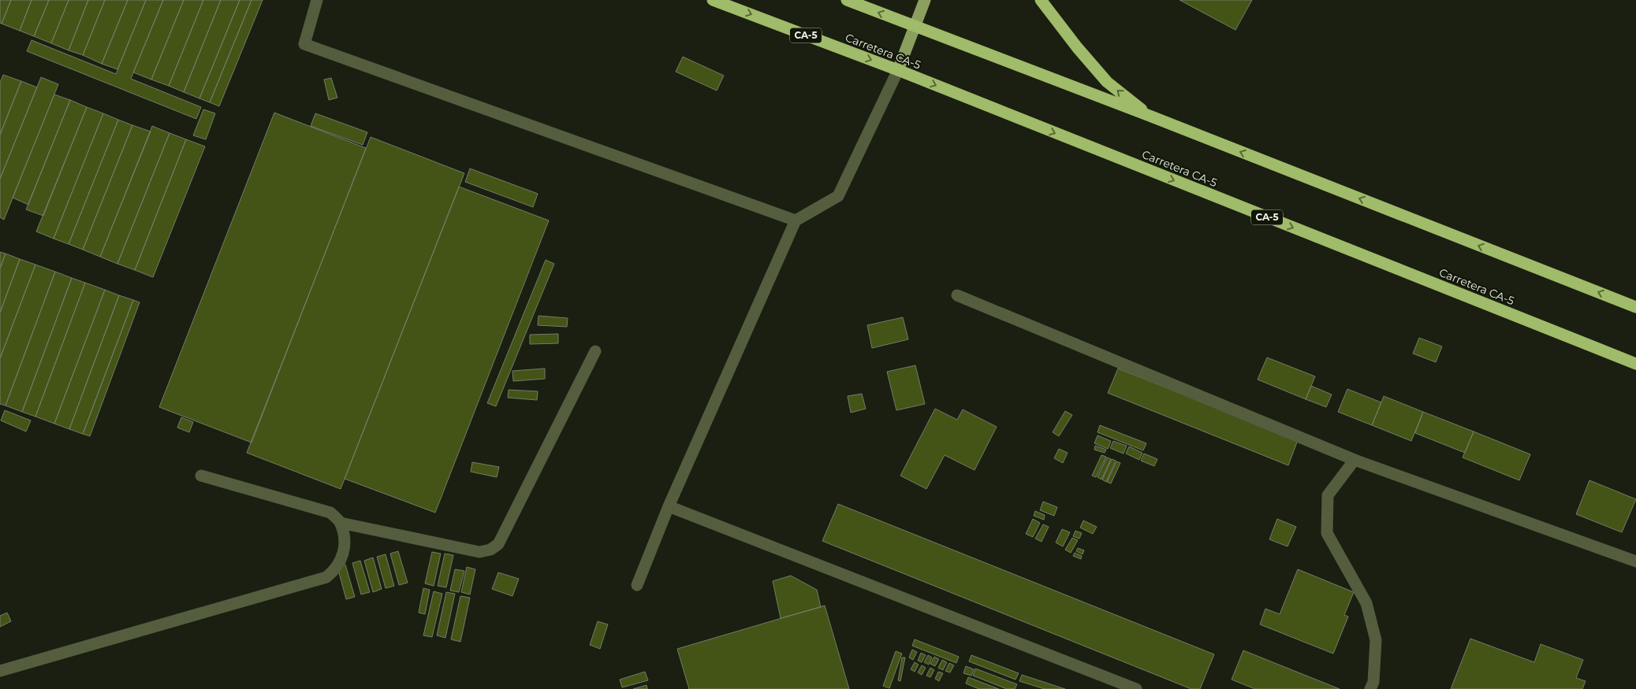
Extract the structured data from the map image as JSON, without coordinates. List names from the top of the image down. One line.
{"streets":{"highway":["CA-5","Carretera CA-5"]}}
